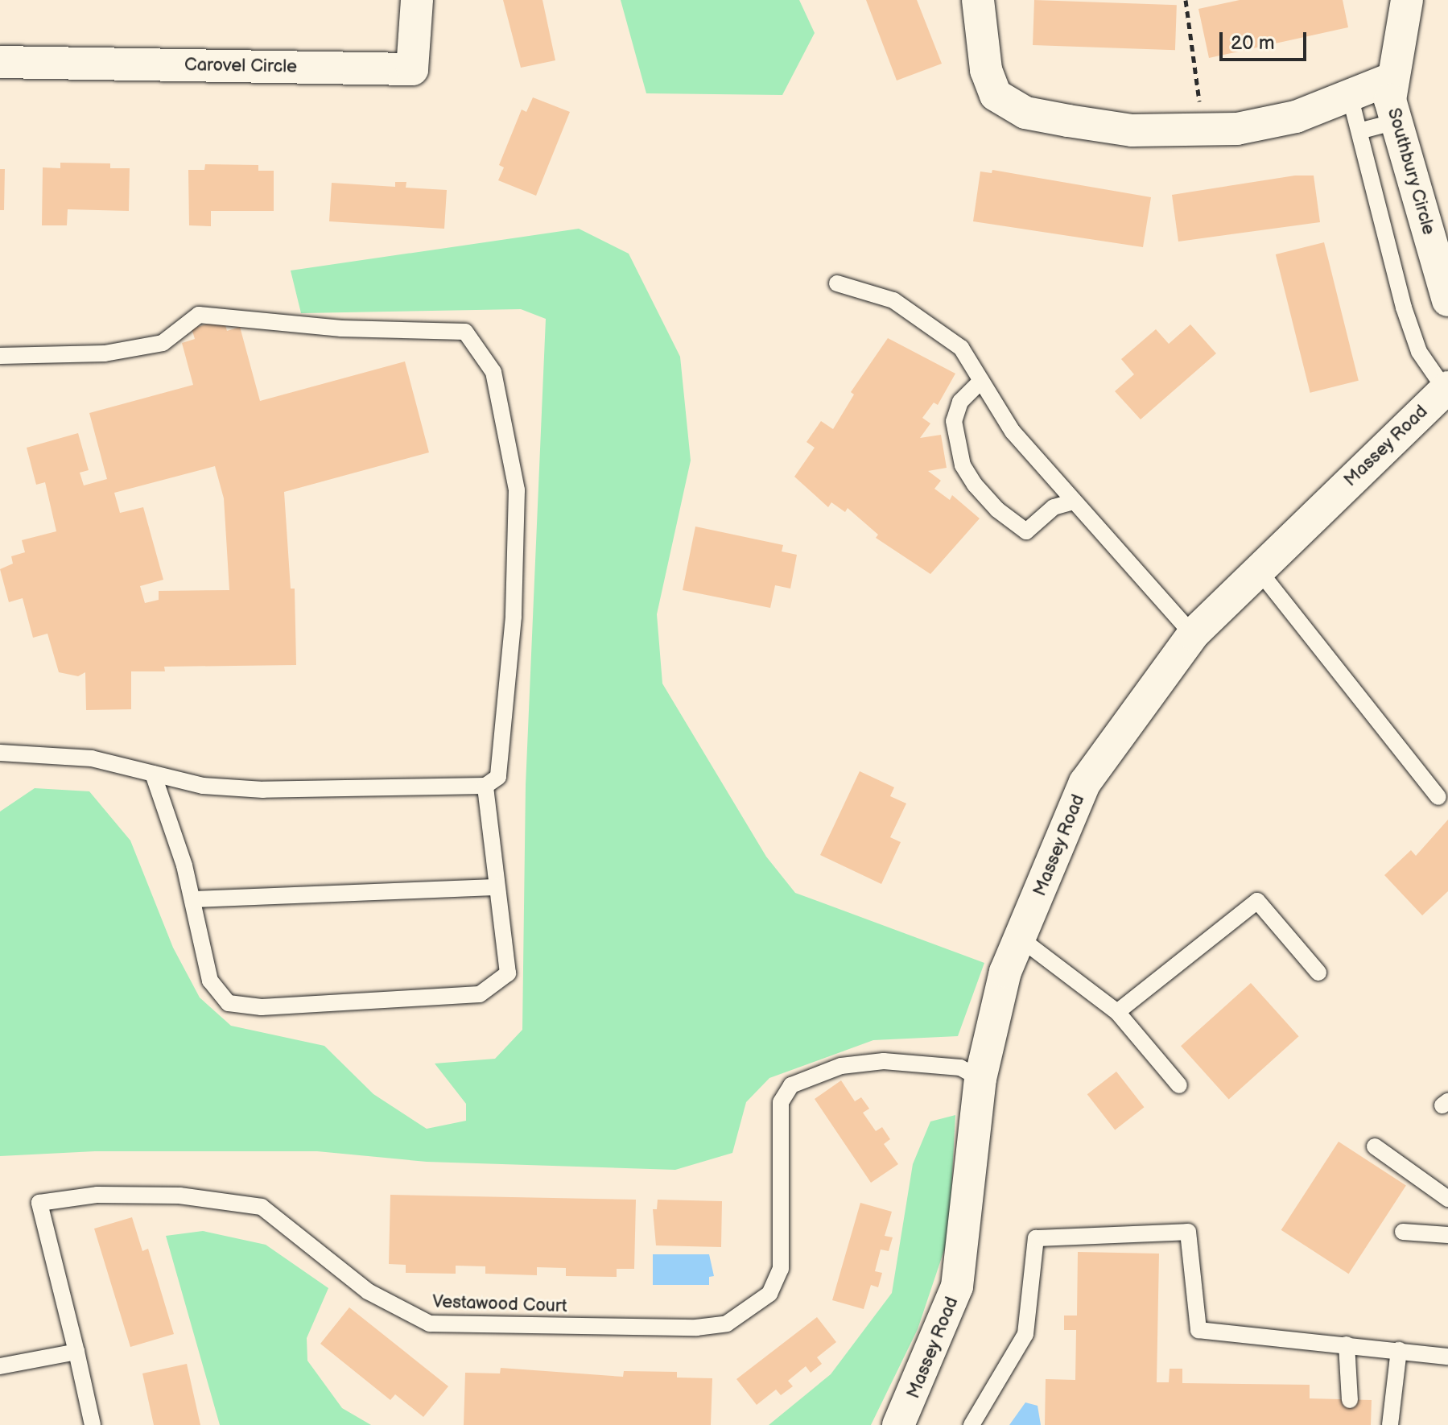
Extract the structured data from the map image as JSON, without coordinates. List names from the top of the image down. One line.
{"streets":{"street":["Carovel Circle","Southbury Circle","Massey Road"],"lane":["Vestawood Court"]},"crossings":[["Massey Road","Vestawood Court"]],"scale_bar":"20 m"}
